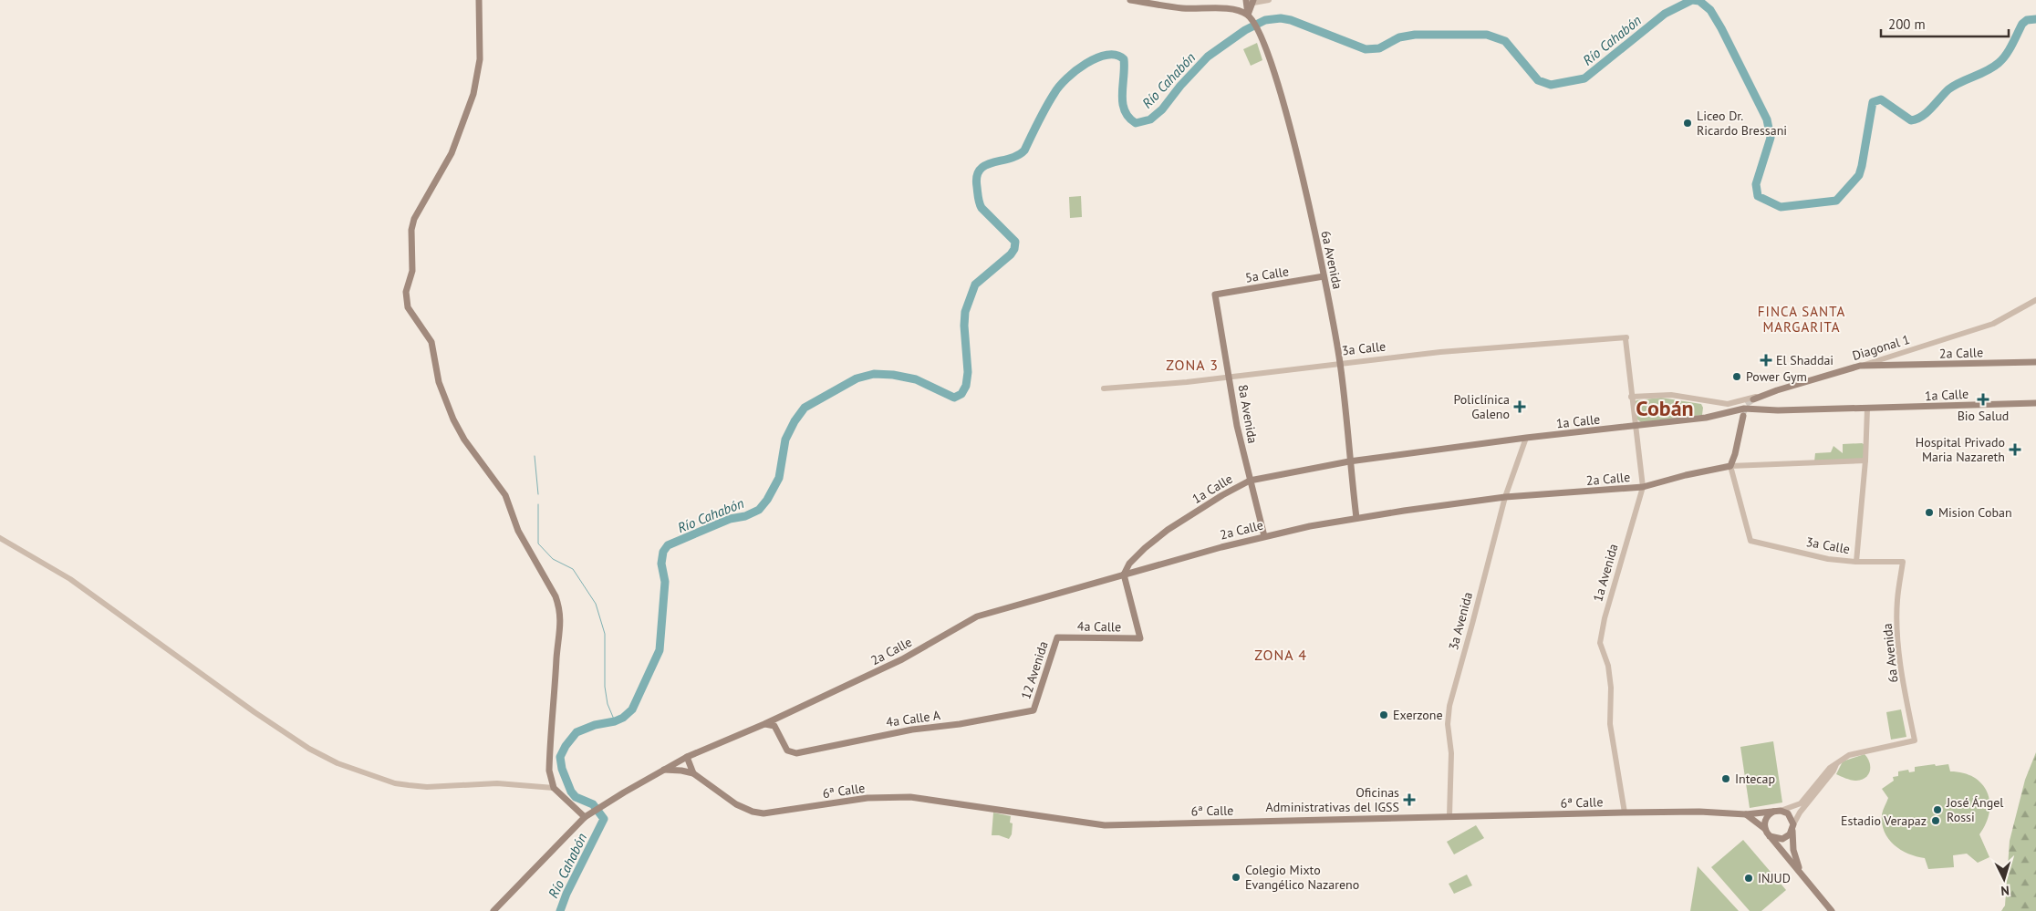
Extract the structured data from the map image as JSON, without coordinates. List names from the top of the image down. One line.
{"streets":{"main road":["6a Avenida","5a Calle","Diagonal 1","2a Calle","1a Calle","8a Avenida","4a Calle","12 Avenida","4a Calle A","6ª Calle"],"street":["3a Calle","1a Avenida","3a Avenida"]},"crossings":[["6a Avenida","5a Calle"],["6a Avenida","3a Calle"],["6a Avenida","2a Calle"],["6a Avenida","1a Calle"],["5a Calle","8a Avenida"],["Diagonal 1","2a Calle"],["Diagonal 1","1a Avenida"],["3a Calle","2a Calle"],["3a Calle","8a Avenida"],["3a Calle","1a Avenida"],["2a Calle","1a Calle"],["2a Calle","8a Avenida"],["2a Calle","1a Avenida"],["2a Calle","3a Avenida"],["2a Calle","4a Calle"],["2a Calle","4a Calle A"],["2a Calle","6ª Calle"],["1a Calle","8a Avenida"],["1a Calle","1a Avenida"],["1a Calle","3a Avenida"],["1a Calle","4a Calle"],["1a Avenida","6ª Calle"],["3a Avenida","6ª Calle"],["4a Calle","12 Avenida"],["12 Avenida","4a Calle A"]],"districts":["FINCA SANTA MARGARITA","ZONA 3","Cobán","ZONA 4"],"water":["Río Cahabón"],"places":{"other":["Liceo Dr. Ricardo Bressani","Power Gym","Mision Coban","Exerzone","Intecap","José Ángel Rossi","Estadio Verapaz","Colegio Mixto Evangélico Nazareno","INJUD"],"health":["El Shaddai","Bio Salud","Policlínica Galeno","Hospital Privado Maria Nazareth","Oficinas Administrativas del IGSS"]},"scale_bar":"200 m","north":"bottom"}
